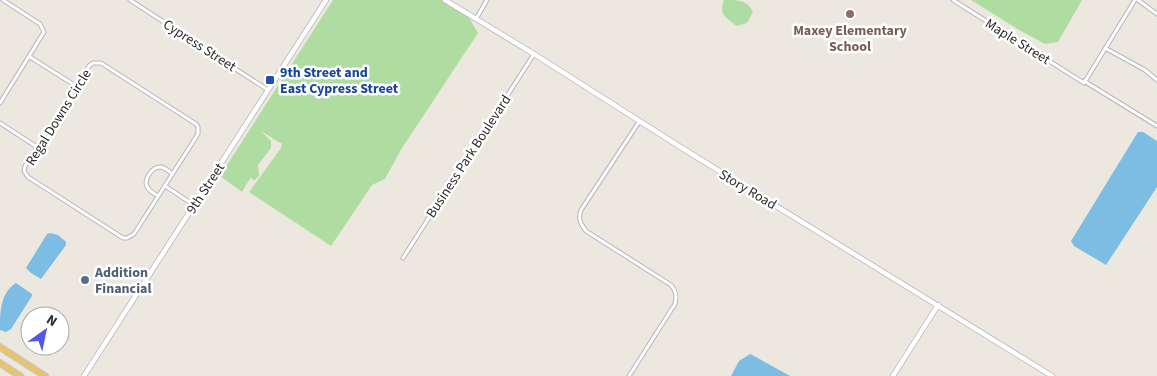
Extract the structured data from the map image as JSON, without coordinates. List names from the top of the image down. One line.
{"streets":{"street":["Maple Street","Cypress Street","Regal Downs Circle","Business Park Boulevard","9th Street","Story Road"]},"crossings":[["Cypress Street","9th Street"],["Business Park Boulevard","Story Road"]],"places":{"other":["Maxey Elementary School","Addition Financial"],"transit":["9th Street and East Cypress Street"]},"north":"top right"}
